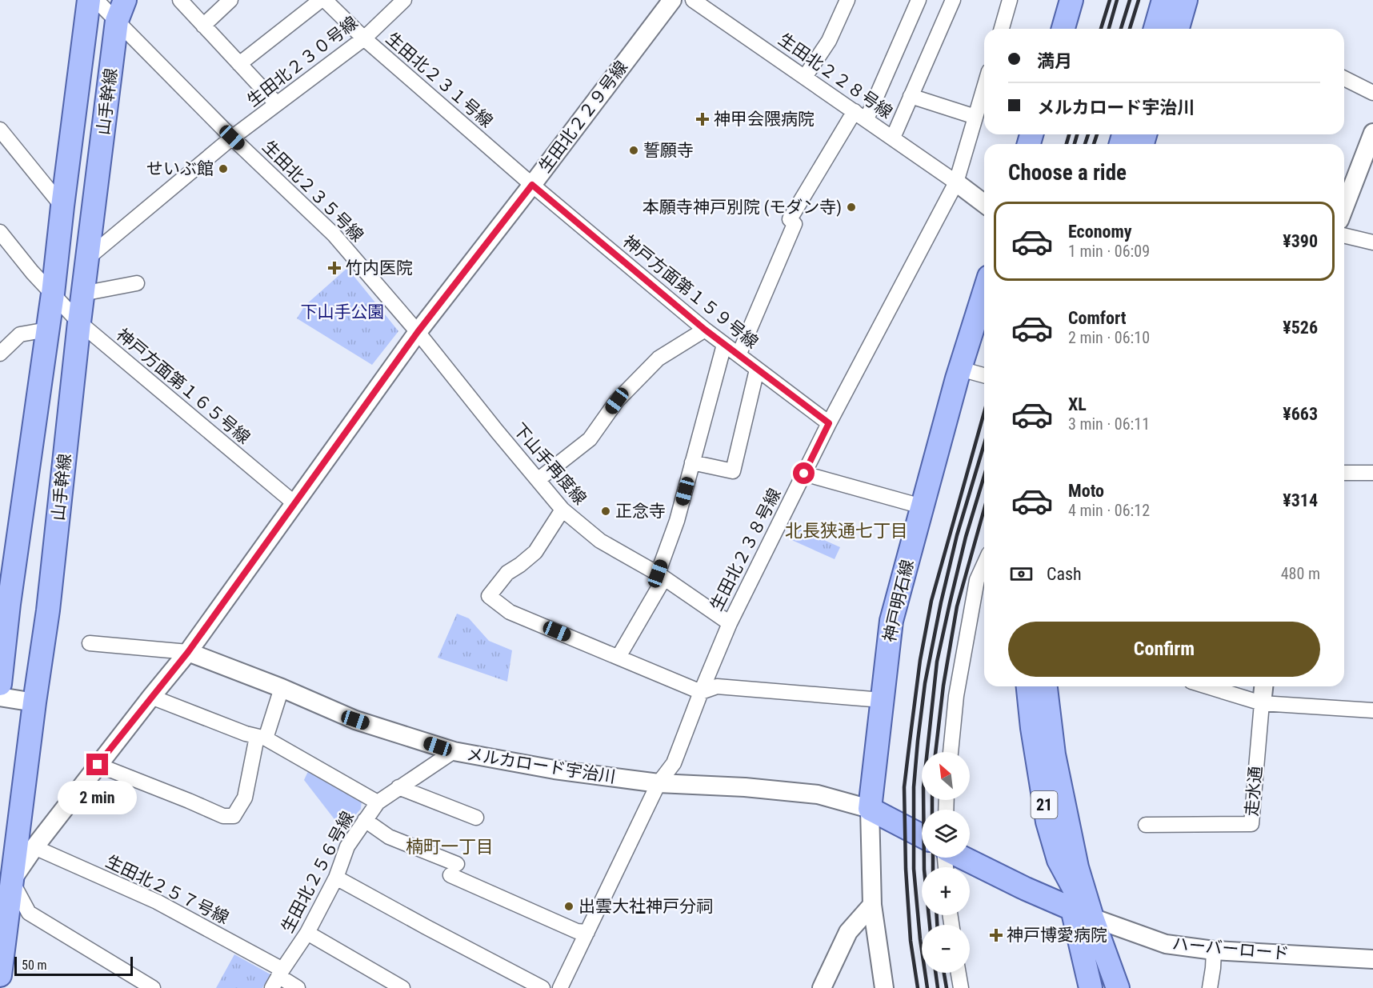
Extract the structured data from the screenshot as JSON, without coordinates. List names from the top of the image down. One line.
{"streets":{"main road":["山手幹線","神戸明石線","21"],"street":["生田北２３０号線","生田北２２８号線","生田北２３１号線","生田北２２９号線","生田北２３５号線","神戸方面第１５９号線","神戸方面第１６５号線","下山手再度線","生田北２３８号線","メルカロード宇治川","走水通","生田北２５６号線","生田北２５７号線","ハーバーロード"]},"crossings":[["生田北２３０号線","生田北２３１号線"],["生田北２３０号線","山手幹線"],["生田北２３０号線","生田北２３５号線"],["生田北２２８号線","生田北２３８号線"],["生田北２３１号線","生田北２２９号線"],["生田北２３１号線","神戸方面第１５９号線"],["山手幹線","生田北２３５号線"],["山手幹線","神戸方面第１６５号線"],["生田北２２９号線","生田北２３５号線"],["生田北２２９号線","神戸方面第１５９号線"],["生田北２２９号線","神戸方面第１６５号線"],["生田北２２９号線","下山手再度線"],["生田北２２９号線","メルカロード宇治川"],["生田北２３５号線","下山手再度線"],["神戸方面第１５９号線","生田北２３８号線"],["下山手再度線","生田北２３８号線"],["生田北２３８号線","メルカロード宇治川"],["神戸明石線","メルカロード宇治川"],["メルカロード宇治川","生田北２５６号線"],["21","ハーバーロード"],["生田北２５６号線","生田北２５７号線"]],"districts":["北長狭通七丁目","楠町一丁目"],"parks":["下山手公園"],"places":{"health":["神甲会隈病院","竹内医院","神戸博愛病院"],"other":["誓願寺","せいぶ館","本願寺神戸別院 (モダン寺)","正念寺","出雲大社神戸分祠"]},"scale_bar":"50 m","north":"top left","page":{"banner":["満月","メルカロード宇治川"],"heading":"Choose a ride","list":[{"name":"Economy","note":"1 min · 06:09","value":"¥390"},{"name":"Comfort","note":"2 min · 06:10","value":"¥526"},{"name":"XL","note":"3 min · 06:11","value":"¥663"},{"name":"Moto","note":"4 min · 06:12","value":"¥314"}],"pay":["Cash","480 m"],"buttons":"Confirm","map_buttons":["+","−"],"bubble":"2 min","scale":"50 m"}}
